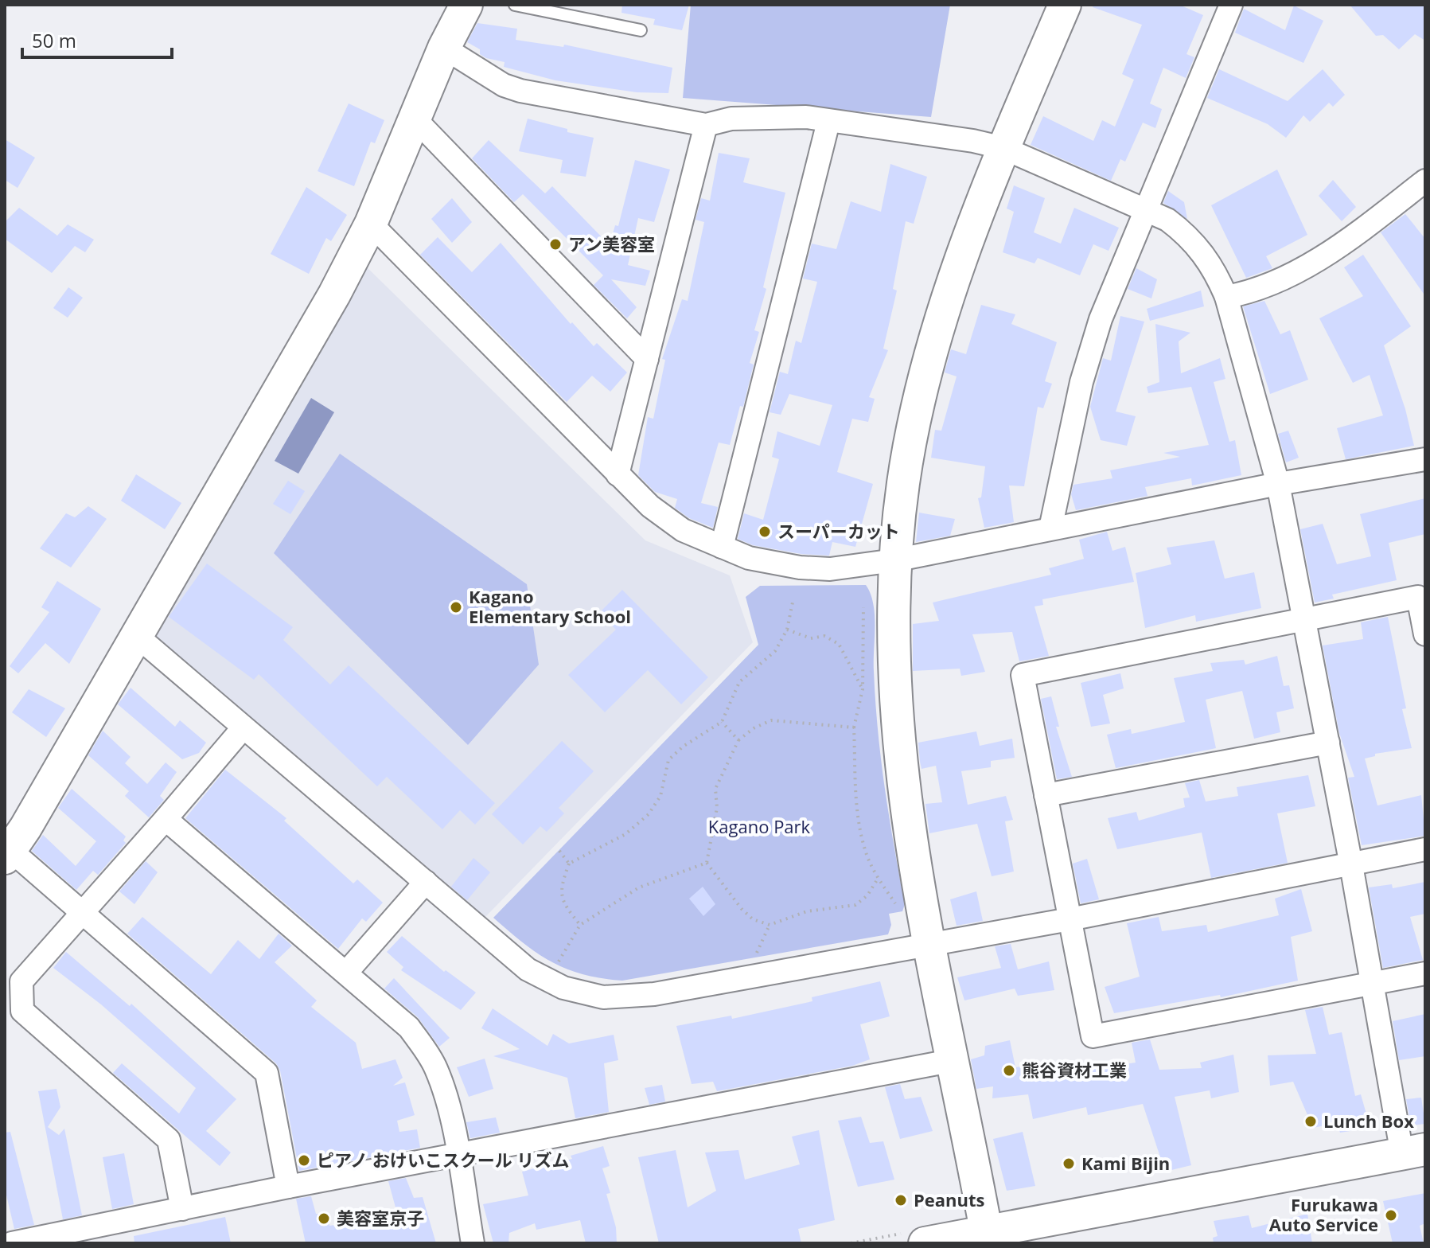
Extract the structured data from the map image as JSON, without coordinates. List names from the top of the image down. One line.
{"parks":["Kagano Park"],"places":["アン美容室","スーパーカット","Kagano Elementary School","熊谷資材工業","Lunch Box","ピアノ おけいこスクール リズム","Kami Bijin","Peanuts","Furukawa Auto Service","美容室京子"],"scale_bar":"50 m"}
